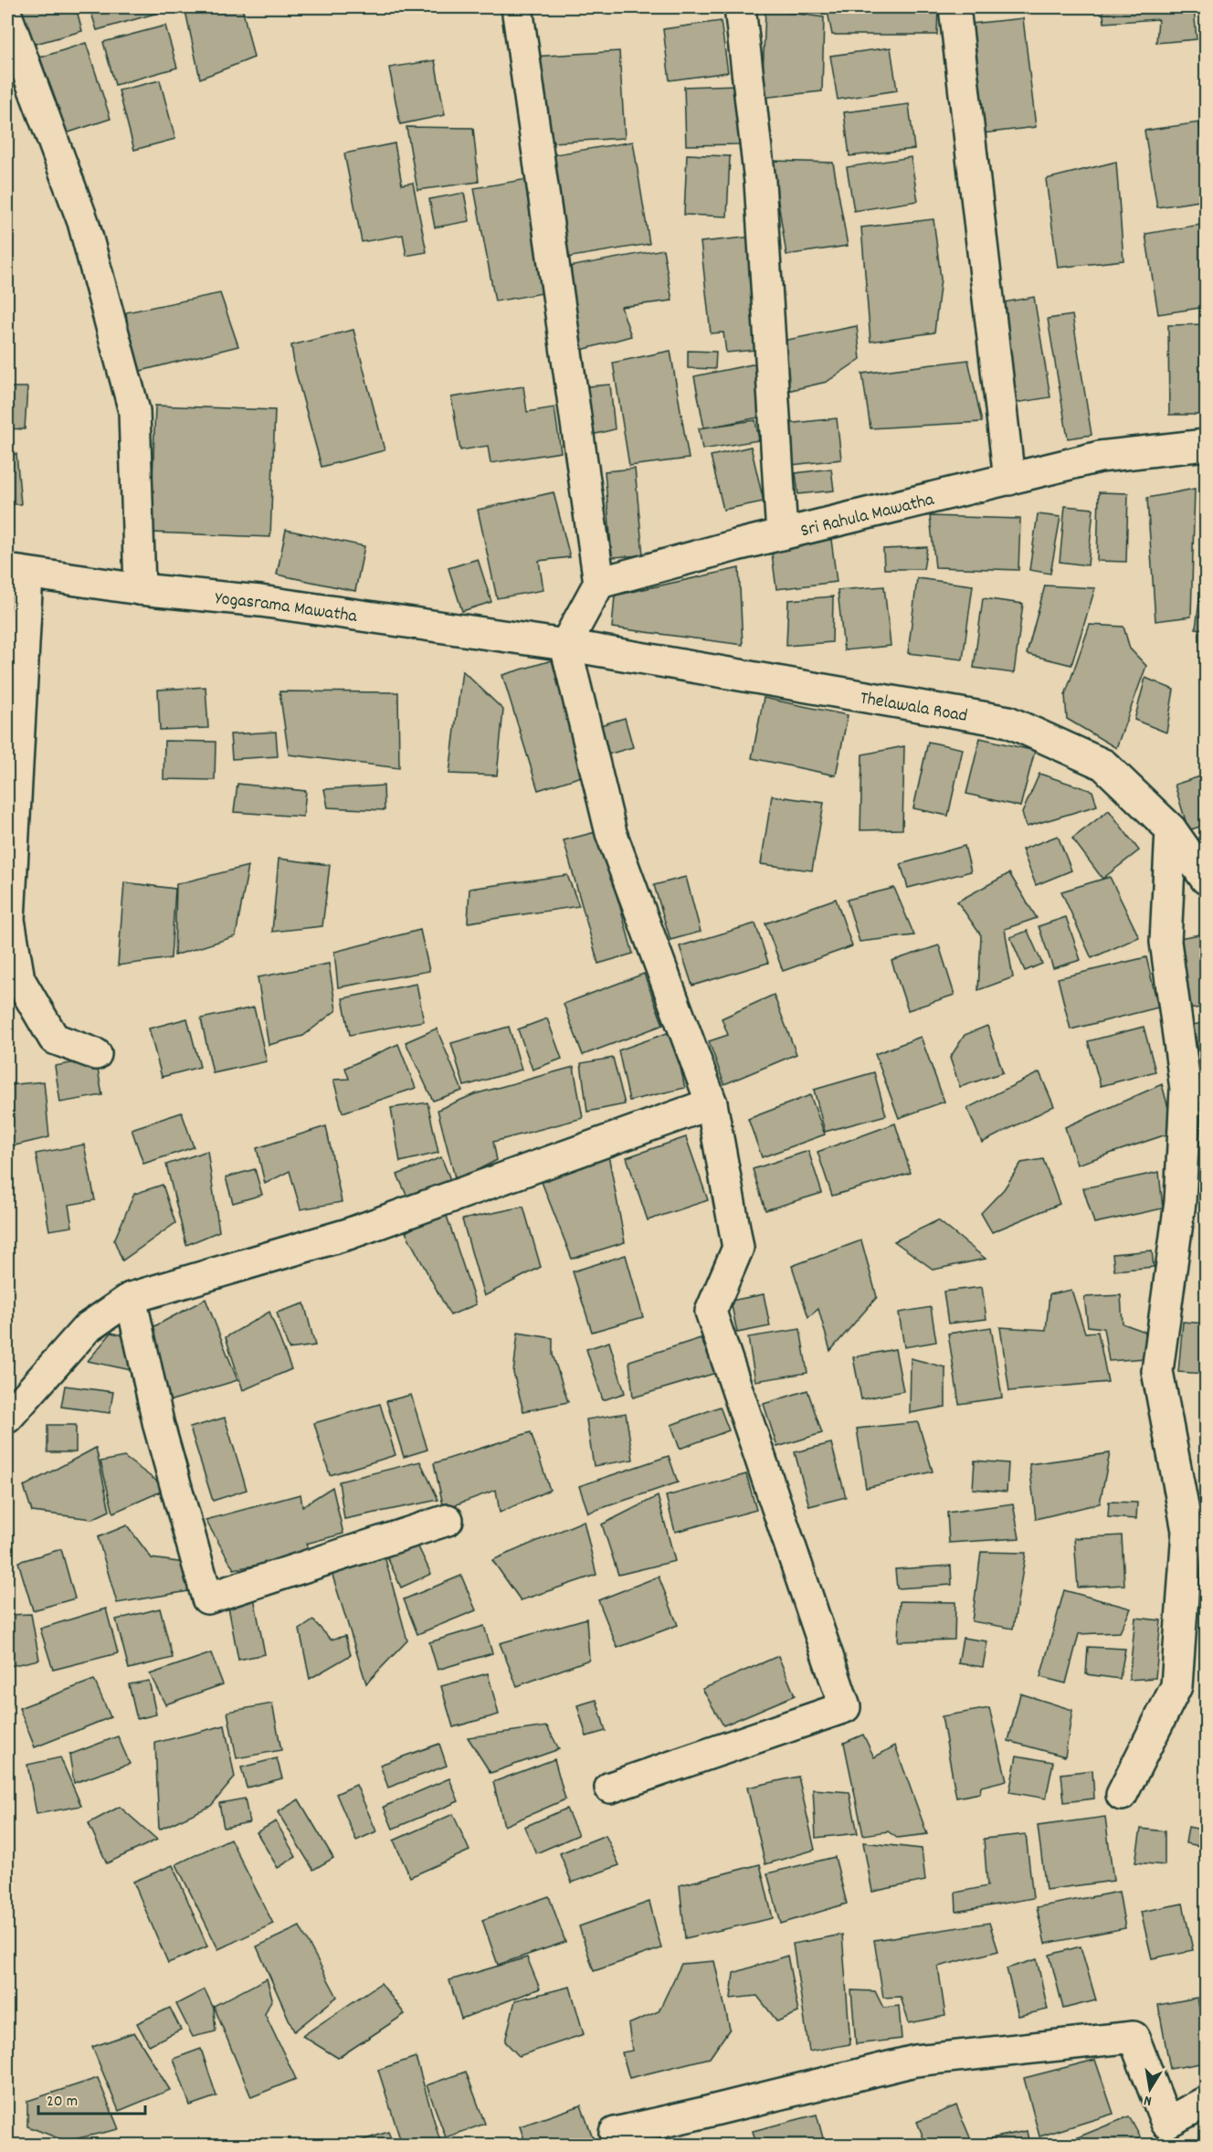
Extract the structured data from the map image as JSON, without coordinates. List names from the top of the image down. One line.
{"streets":{"street":["Sri Rahula Mawatha","Yogasrama Mawatha","Thelawala Road"]},"crossings":[["Yogasrama Mawatha","Thelawala Road"]],"scale_bar":"20 m","north":"bottom"}
